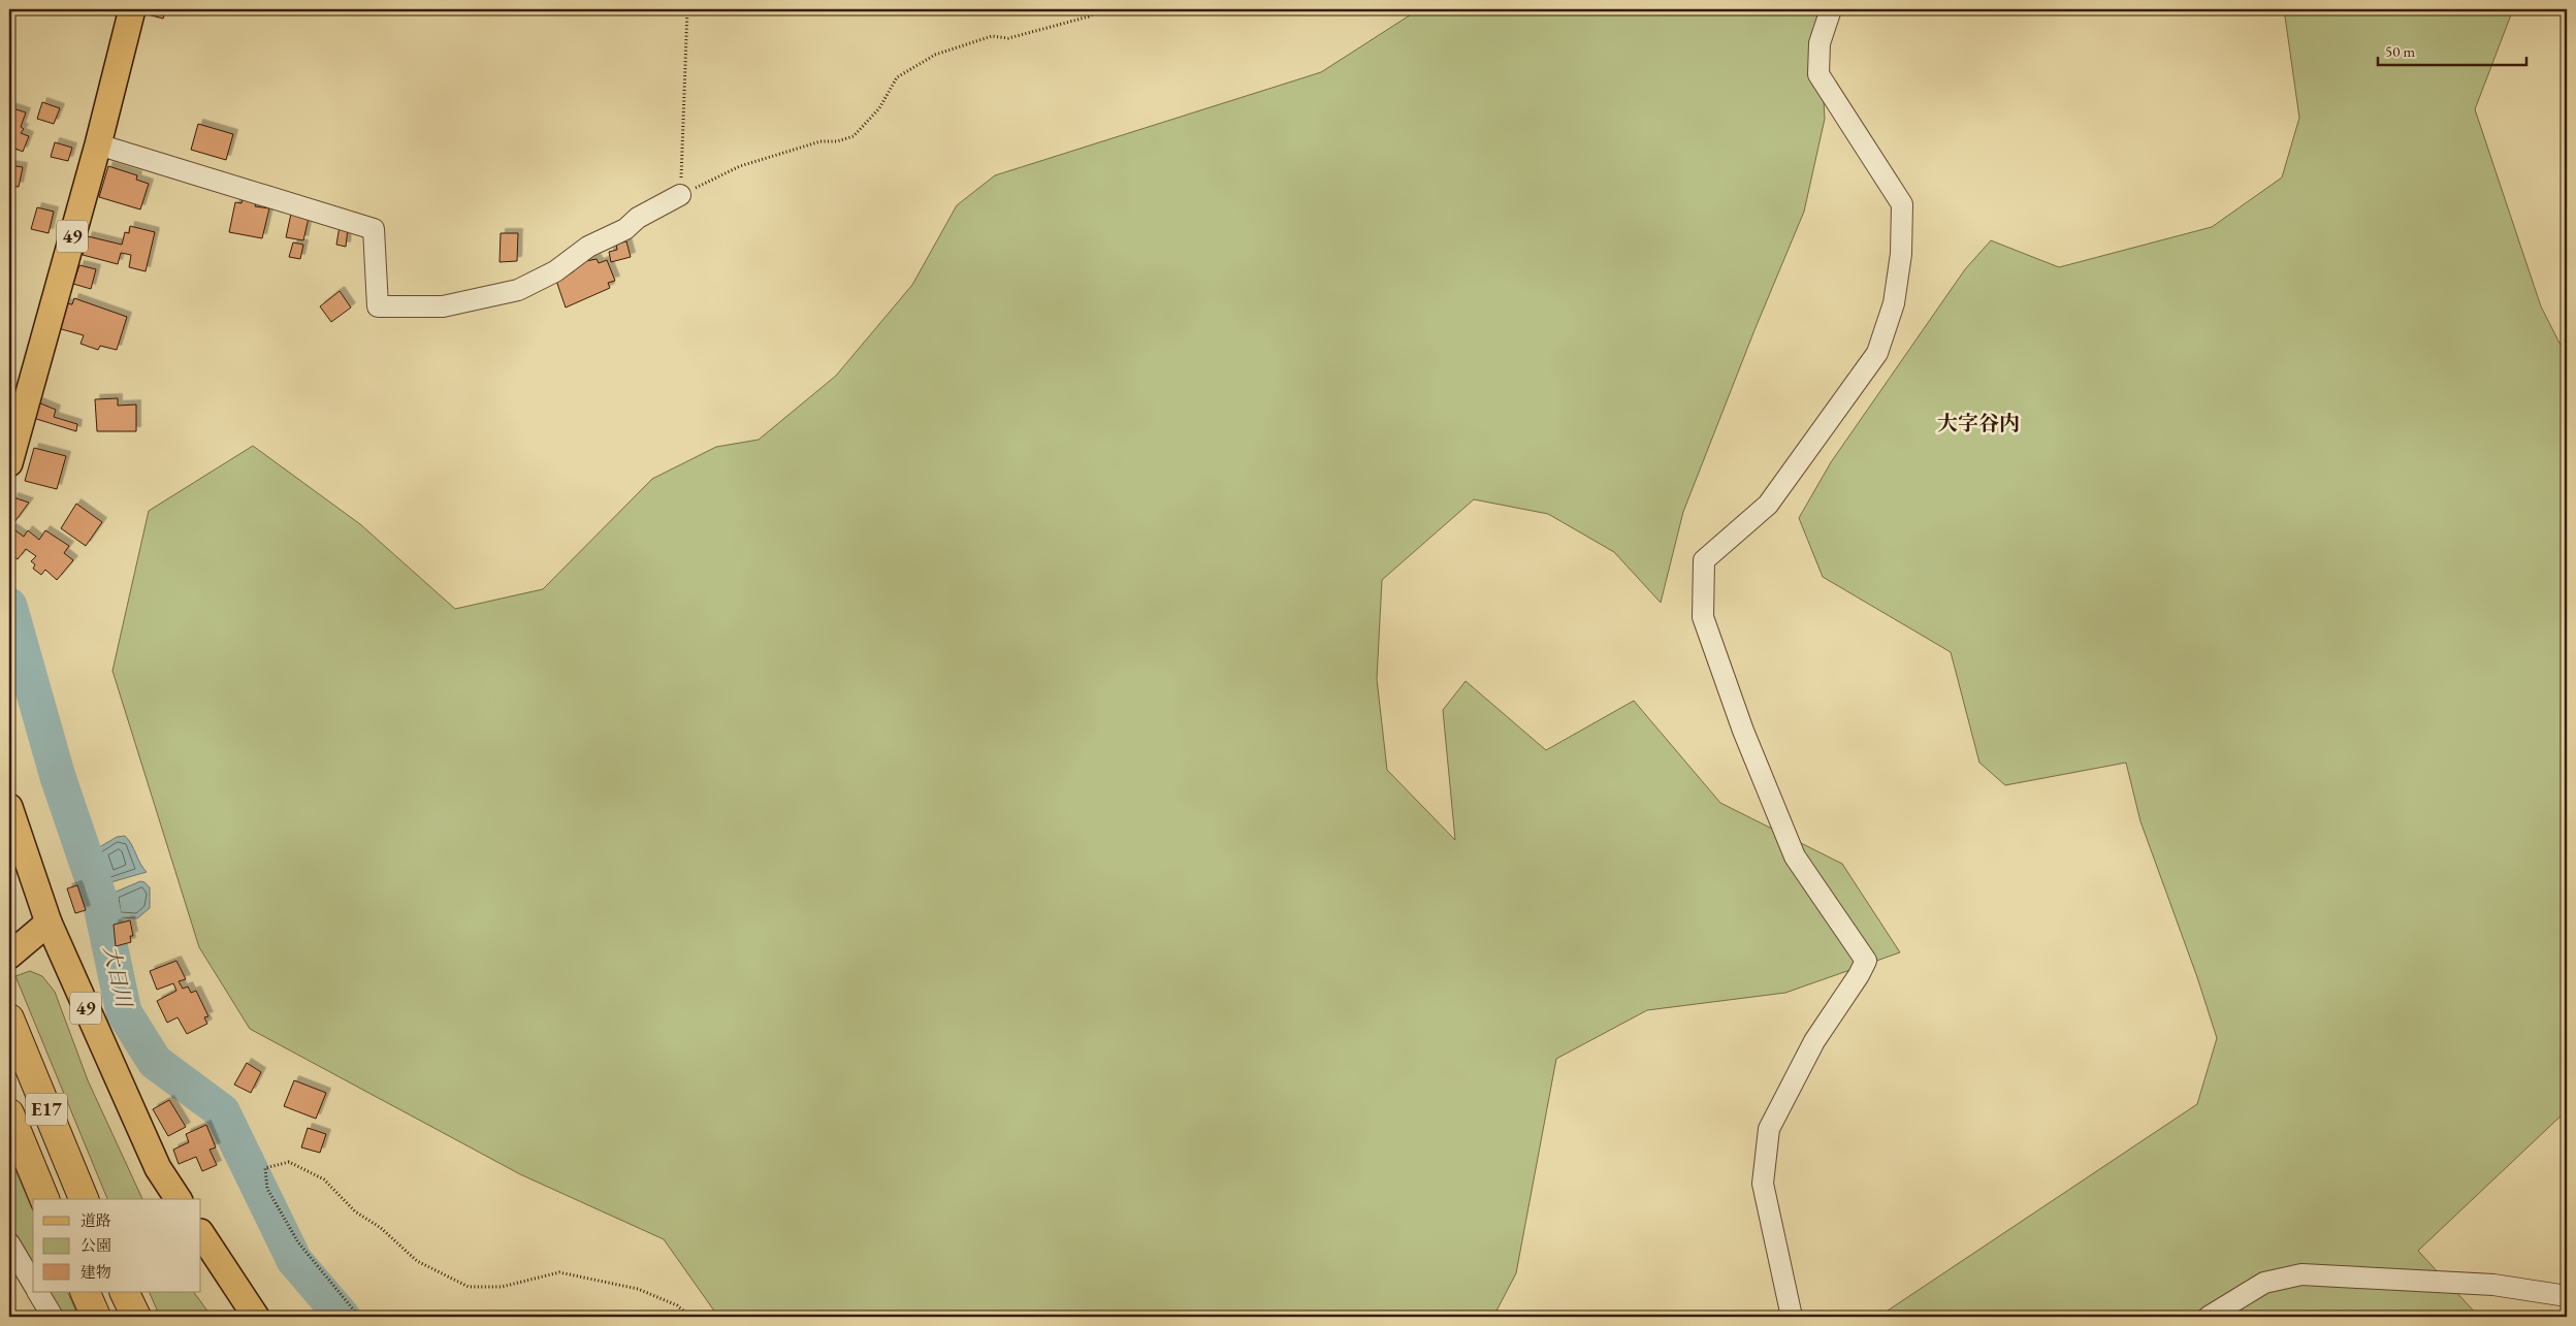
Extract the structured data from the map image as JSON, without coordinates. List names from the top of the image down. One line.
{"streets":{"highway":["E17"],"main road":["49"]},"districts":["大字谷内"],"water":["大日川"],"legend":["道路","公園","建物"],"scale_bar":"50 m"}
